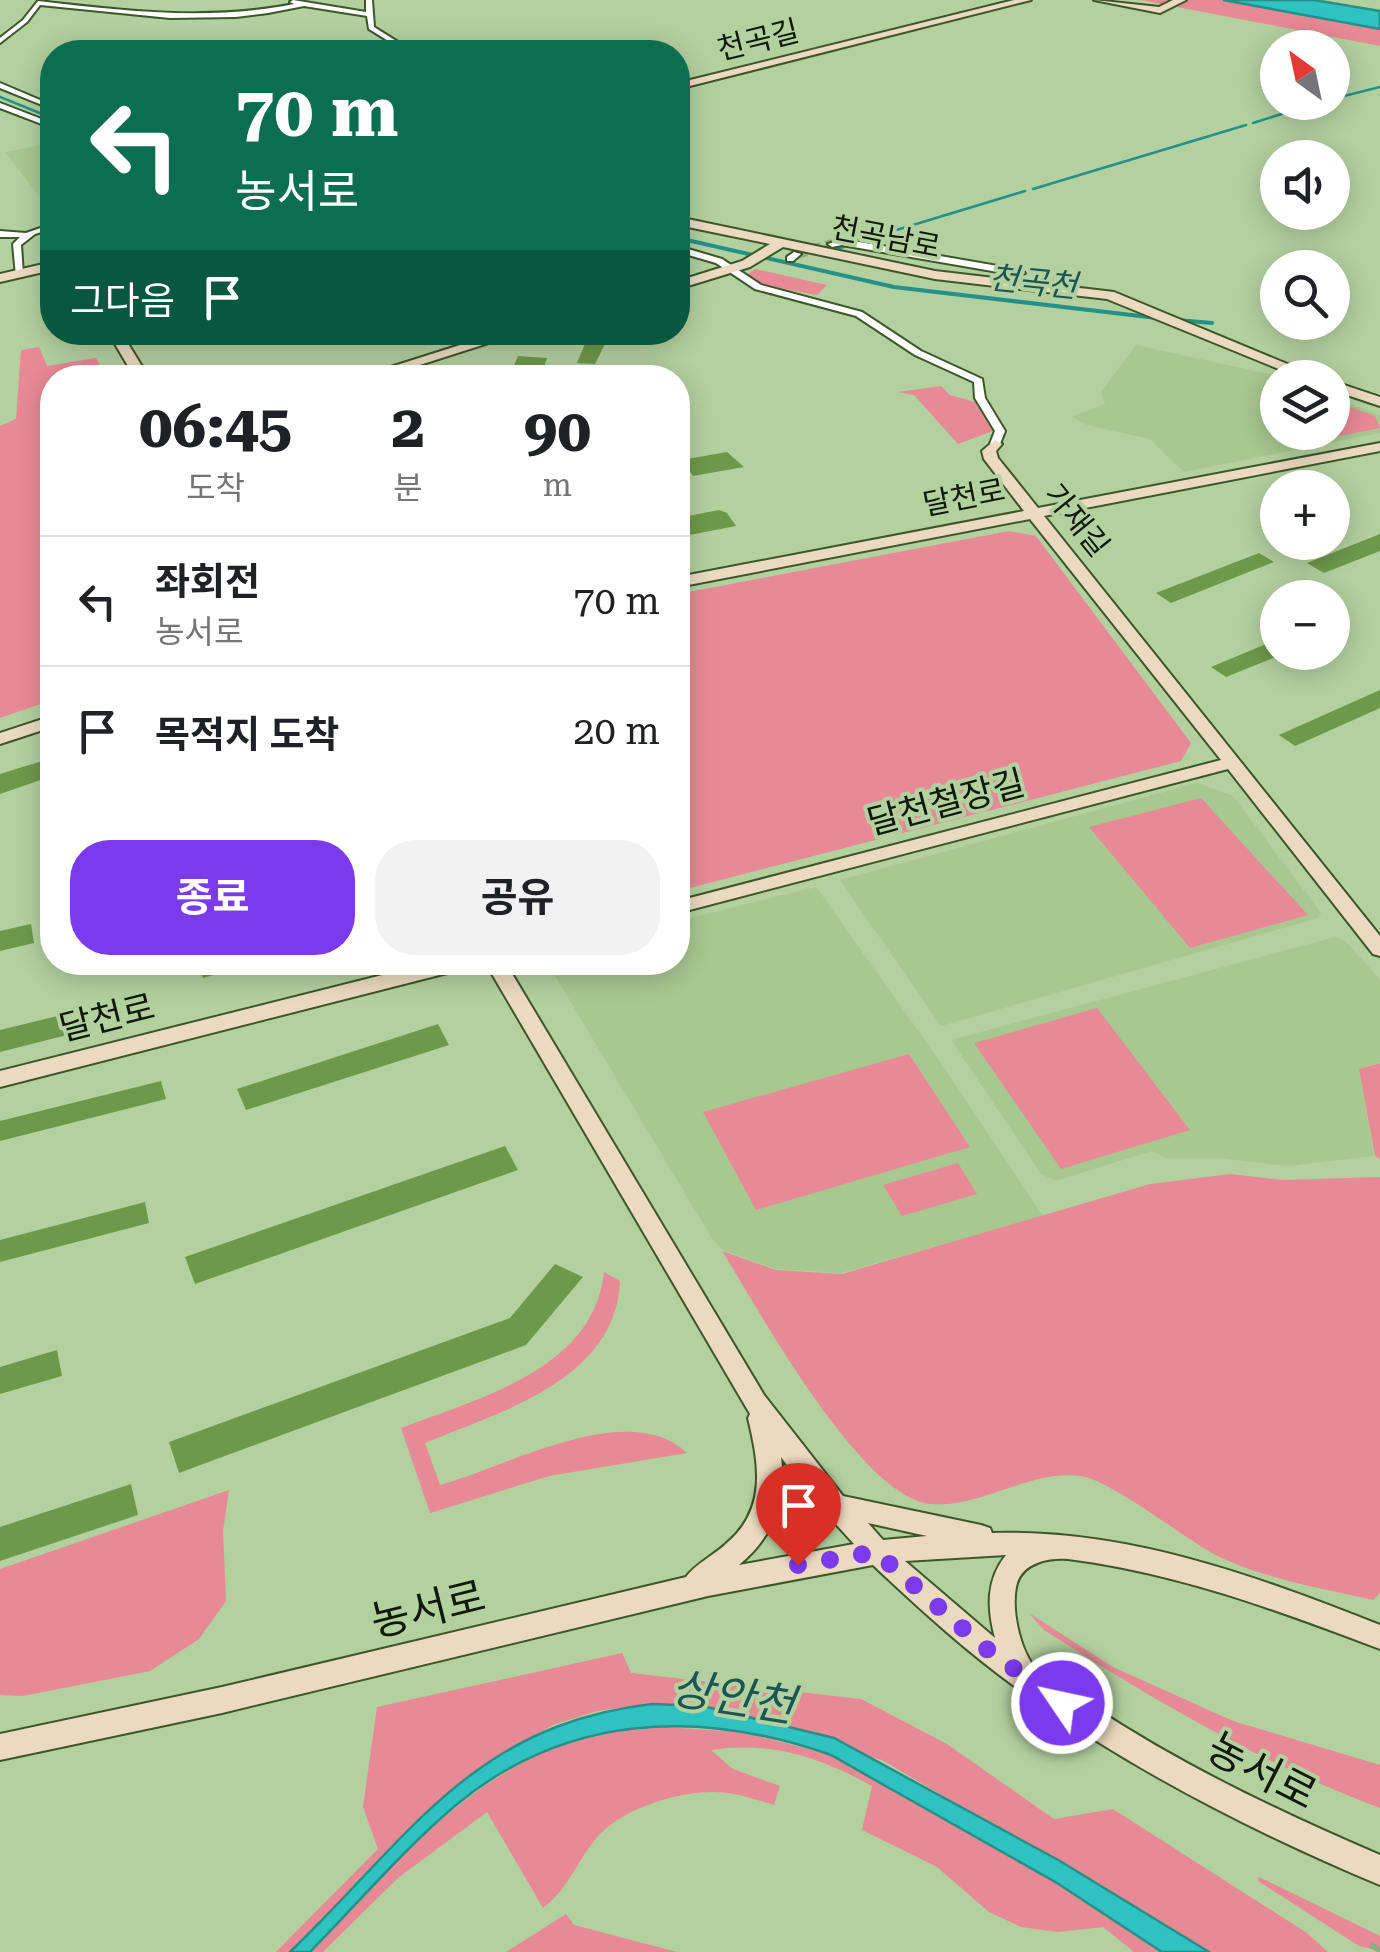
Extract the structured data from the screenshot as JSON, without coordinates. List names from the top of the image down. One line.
{"streets":{"street":["천곡길","천곡남로","달천로","가재길","달천철장길","농서로"]},"crossings":[["달천로","가재길"],["가재길","달천철장길"]],"water":["천곡천","상안천"],"north":"top left","page":{"map_buttons":["+","−"],"turn":["70 m","농서로"],"then":"그다음","eta":["06:45","도착","2","분","90","m"],"list":[{"name":"좌회전","note":"농서로","value":"70 m"},{"name":"목적지 도착","value":"20 m"}],"buttons":["종료","공유"]}}
